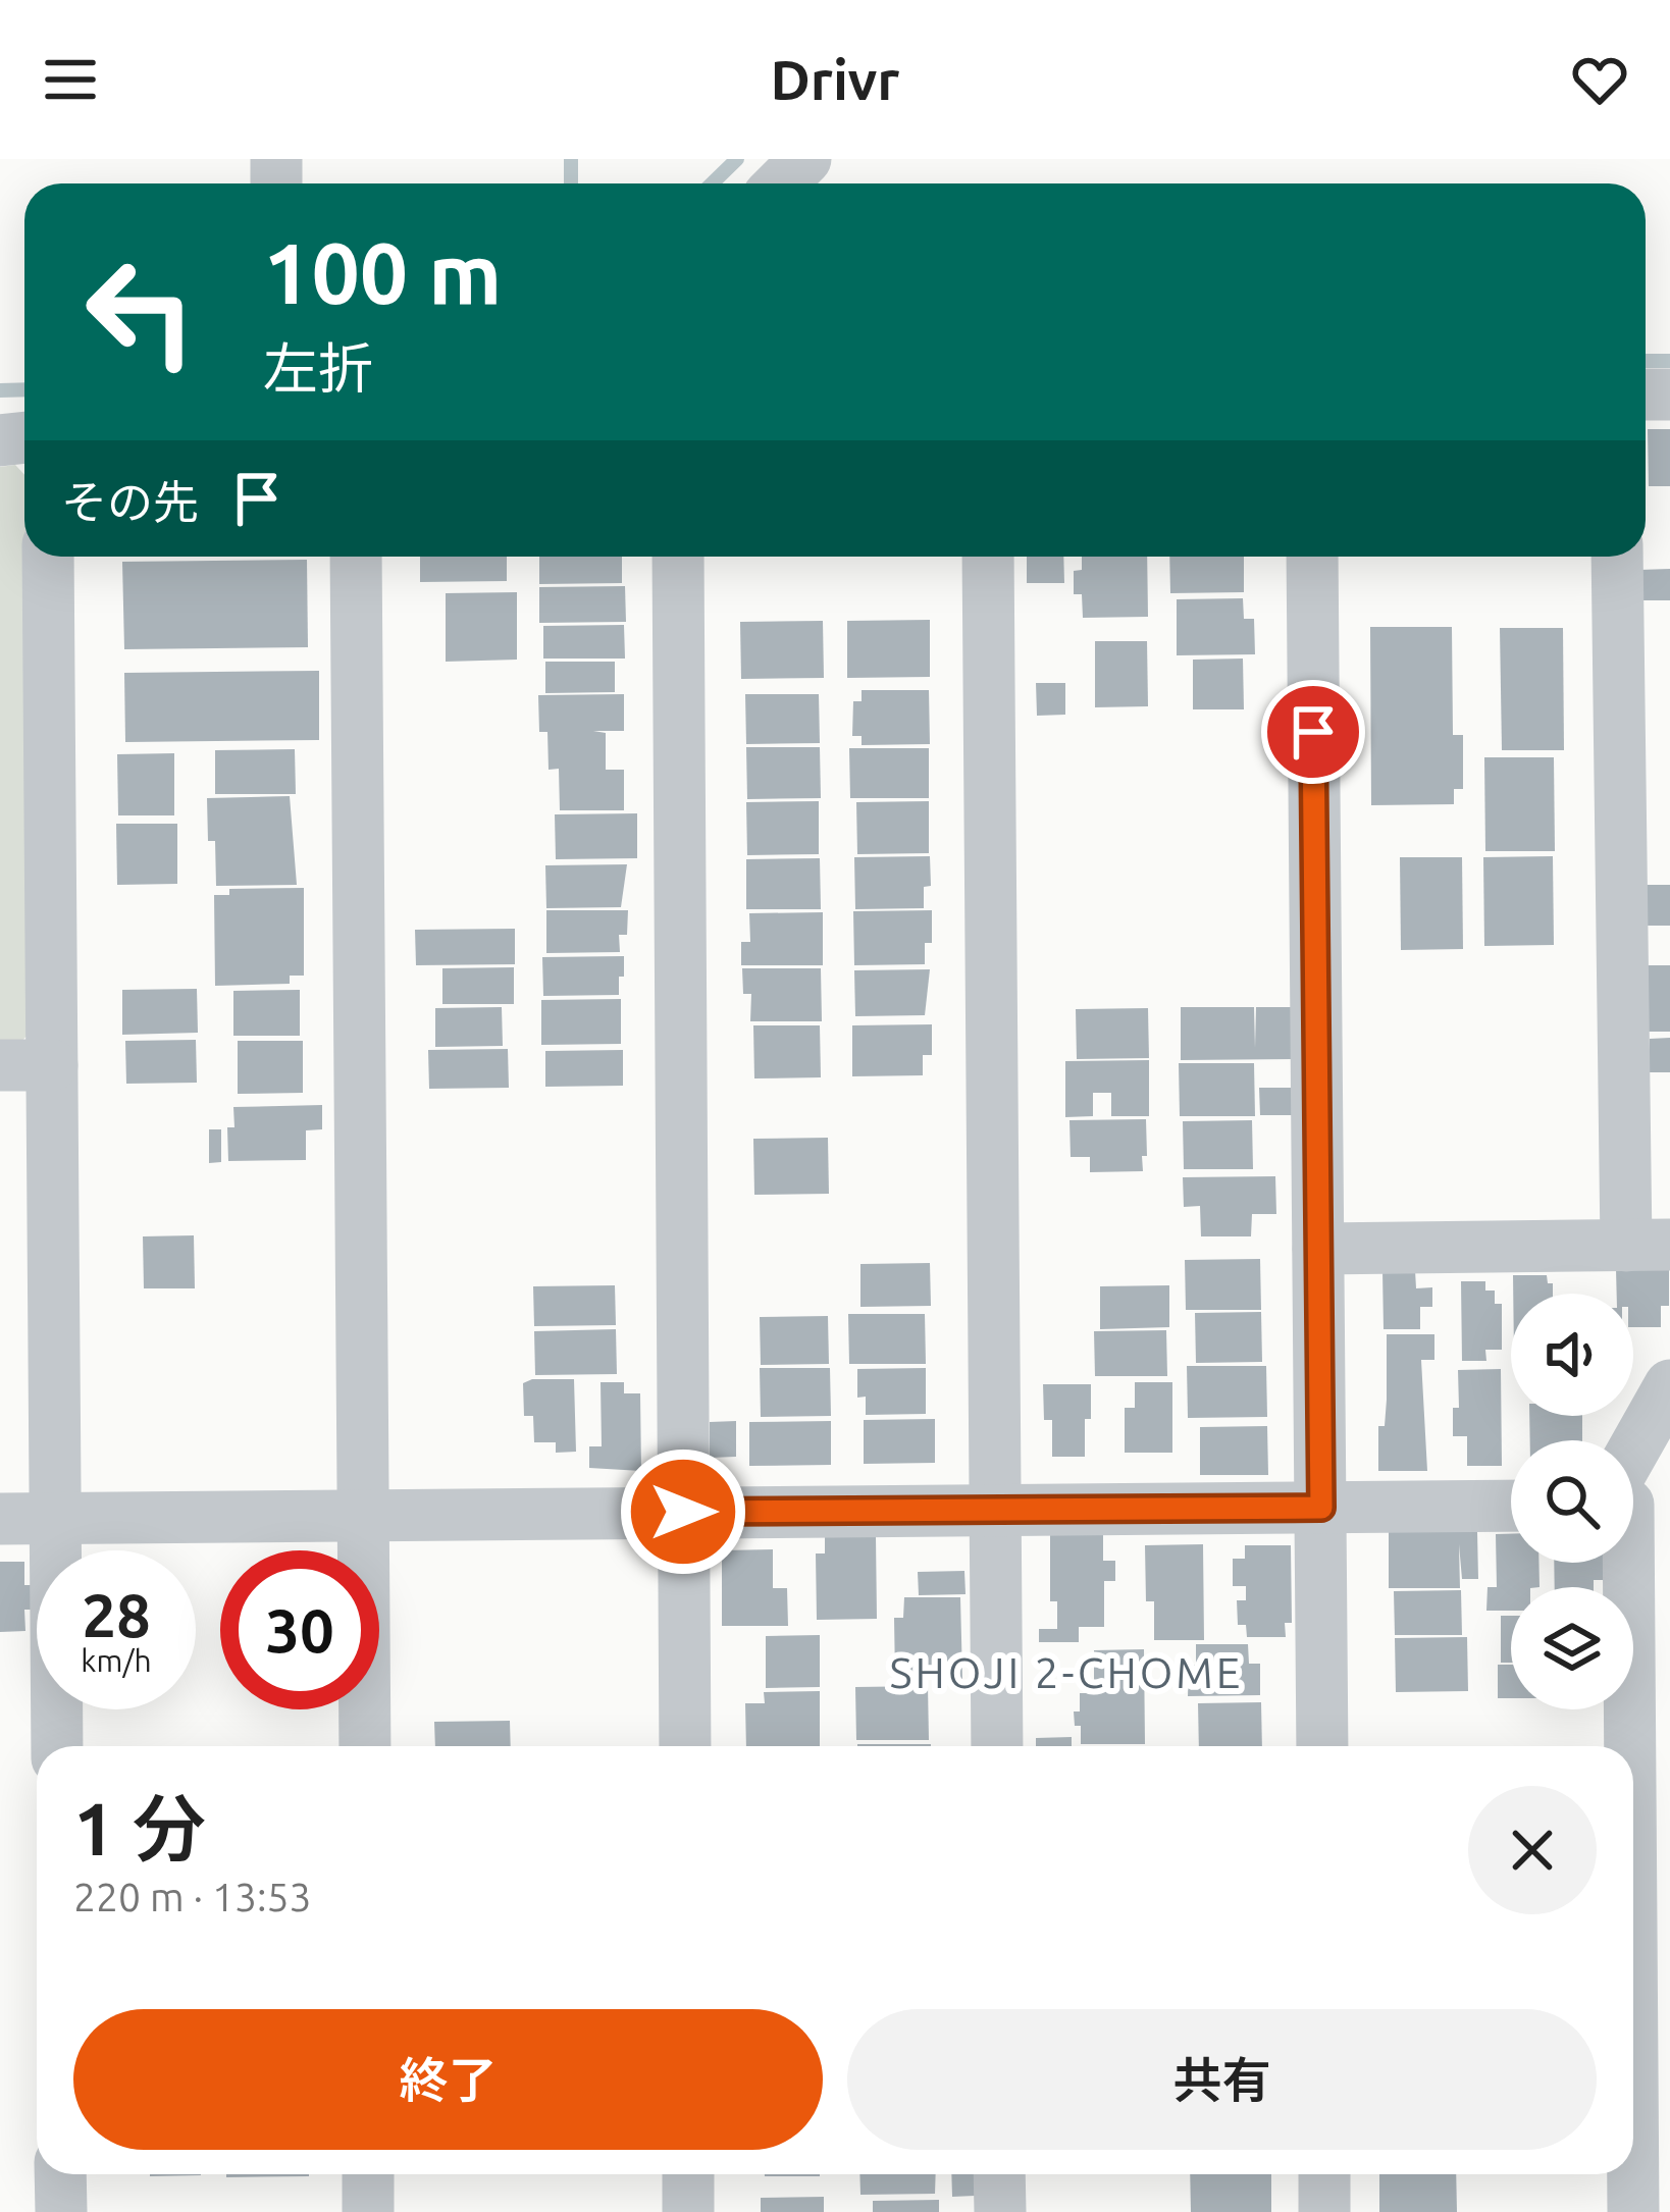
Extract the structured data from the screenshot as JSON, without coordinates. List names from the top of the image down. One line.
{"districts":["SHOJI 2-CHOME"],"page":{"header":"Drivr","turn":["100 m","左折"],"then":"その先","speed":"28 km/h","limit":"30","heading":["1 分","220 m · 13:53"],"buttons":["終了","共有"]}}
